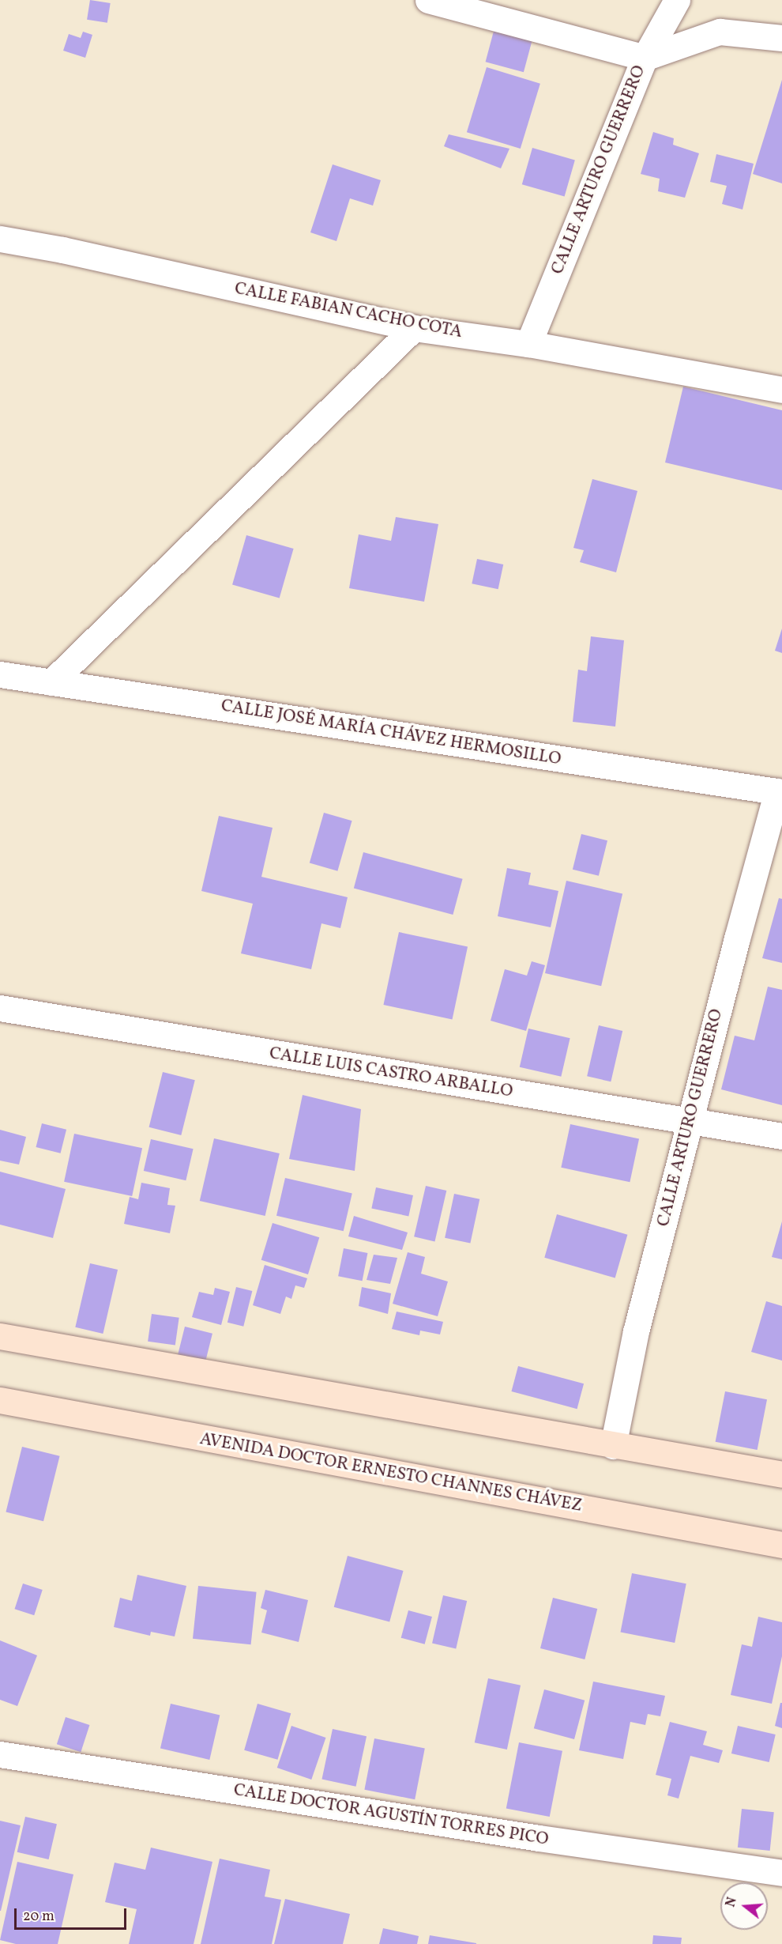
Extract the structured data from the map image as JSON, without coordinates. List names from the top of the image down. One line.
{"streets":{"street":["CALLE ARTURO GUERRERO","CALLE FABIAN CACHO COTA","CALLE JOSÉ MARÍA CHÁVEZ HERMOSILLO","CALLE LUIS CASTRO ARBALLO","AVENIDA DOCTOR ERNESTO CHANNES CHÁVEZ","CALLE DOCTOR AGUSTÍN TORRES PICO"]},"crossings":[["CALLE ARTURO GUERRERO","CALLE FABIAN CACHO COTA"],["CALLE ARTURO GUERRERO","CALLE JOSÉ MARÍA CHÁVEZ HERMOSILLO"],["CALLE ARTURO GUERRERO","CALLE LUIS CASTRO ARBALLO"]],"scale_bar":"20 m","north":"left"}
